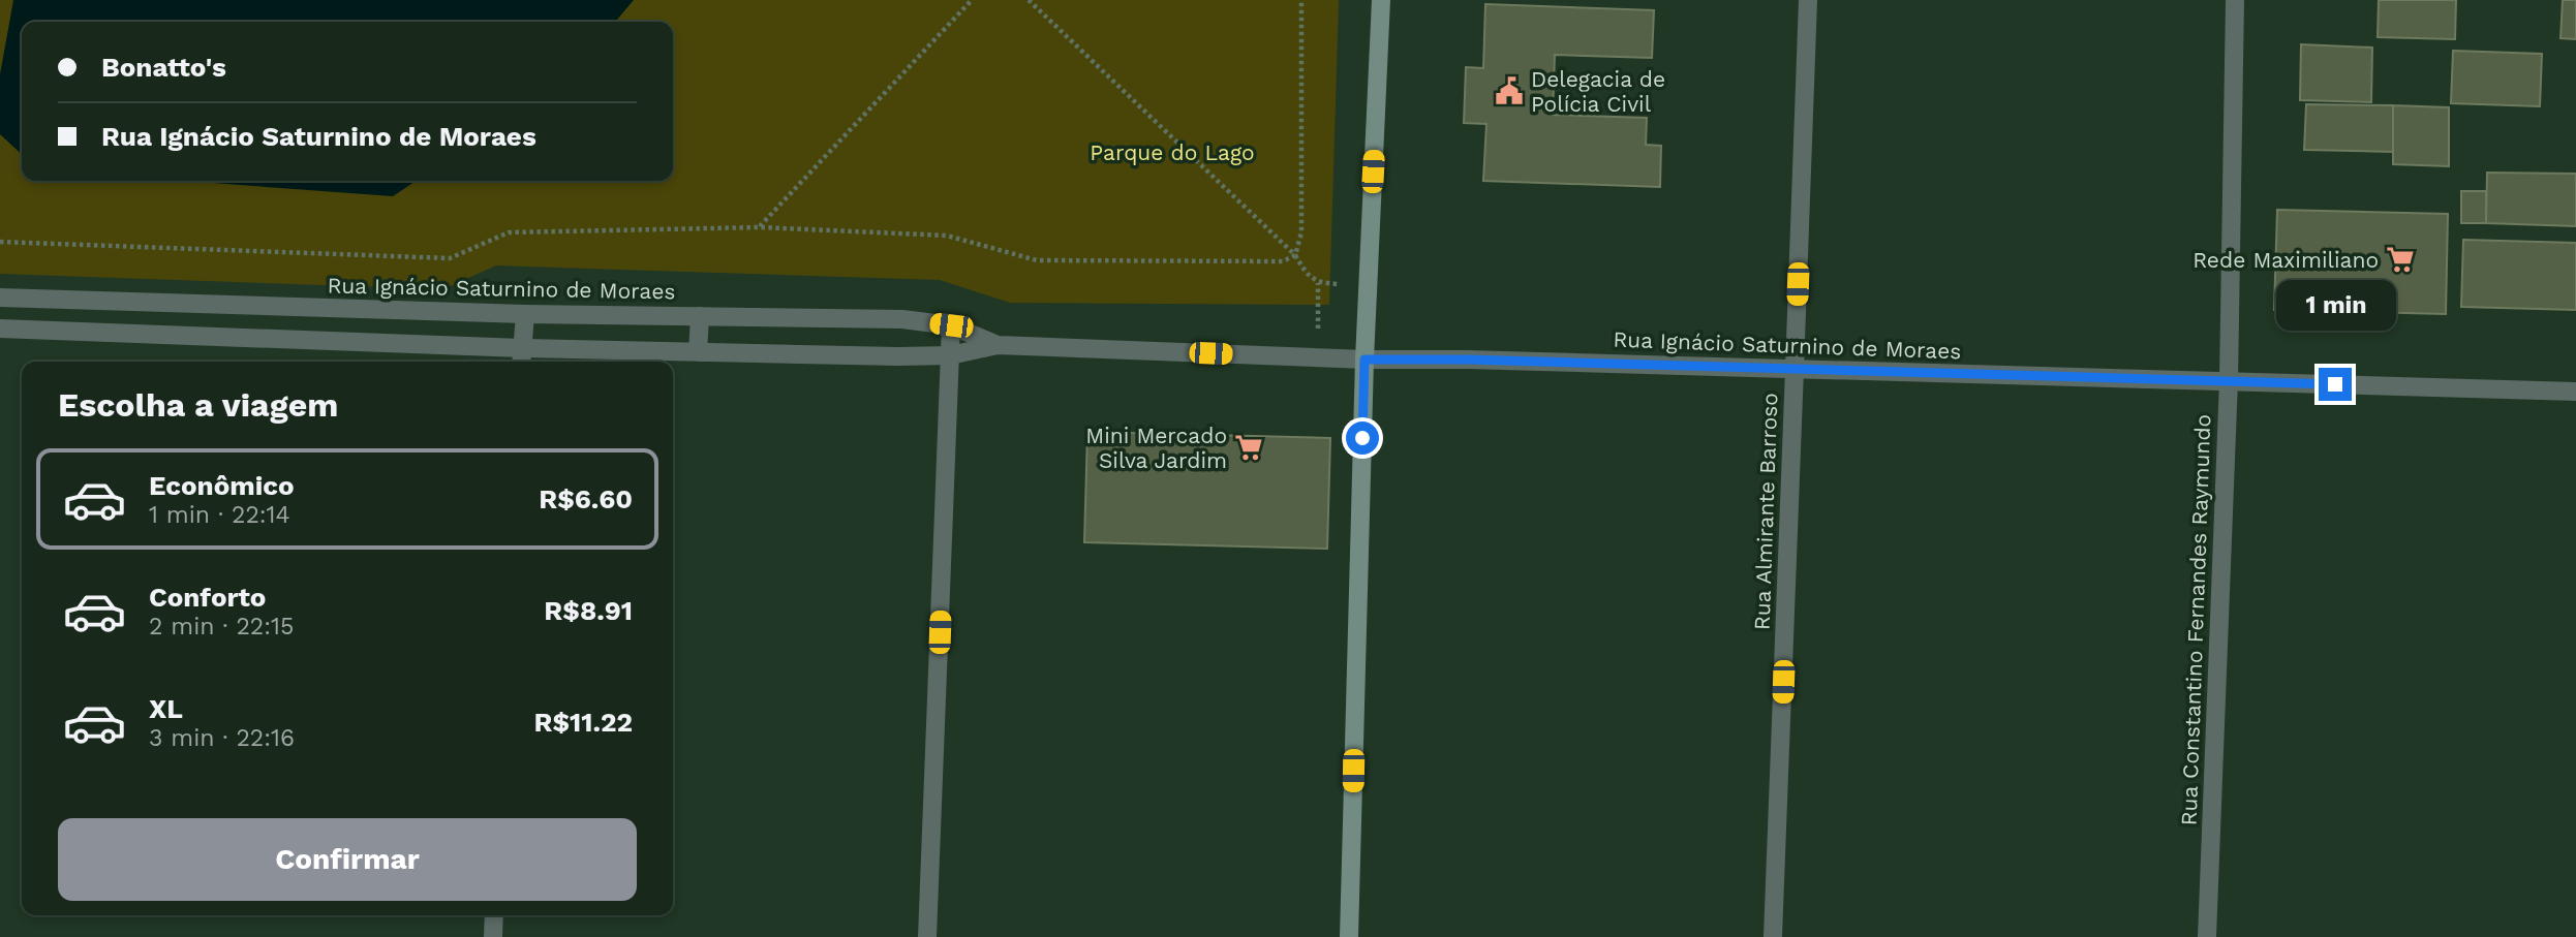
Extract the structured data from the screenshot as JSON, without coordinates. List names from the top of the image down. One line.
{"streets":{"street":["Rua Ignácio Saturnino de Moraes","Rua Almirante Barroso","Rua Constantino Fernandes Raymundo"]},"crossings":[["Rua Ignácio Saturnino de Moraes","Rua Almirante Barroso"],["Rua Ignácio Saturnino de Moraes","Rua Constantino Fernandes Raymundo"]],"parks":["Parque do Lago"],"places":{"public building":["Delegacia de Polícia Civil"],"supermarket":["Rede Maximiliano","Mini Mercado Silva Jardim"]},"page":{"banner":["Bonatto's","Rua Ignácio Saturnino de Moraes"],"bubble":"1 min","heading":"Escolha a viagem","list":[{"name":"Econômico","note":"1 min · 22:14","value":"R$6.60"},{"name":"Conforto","note":"2 min · 22:15","value":"R$8.91"},{"name":"XL","note":"3 min · 22:16","value":"R$11.22"}],"buttons":"Confirmar"}}
